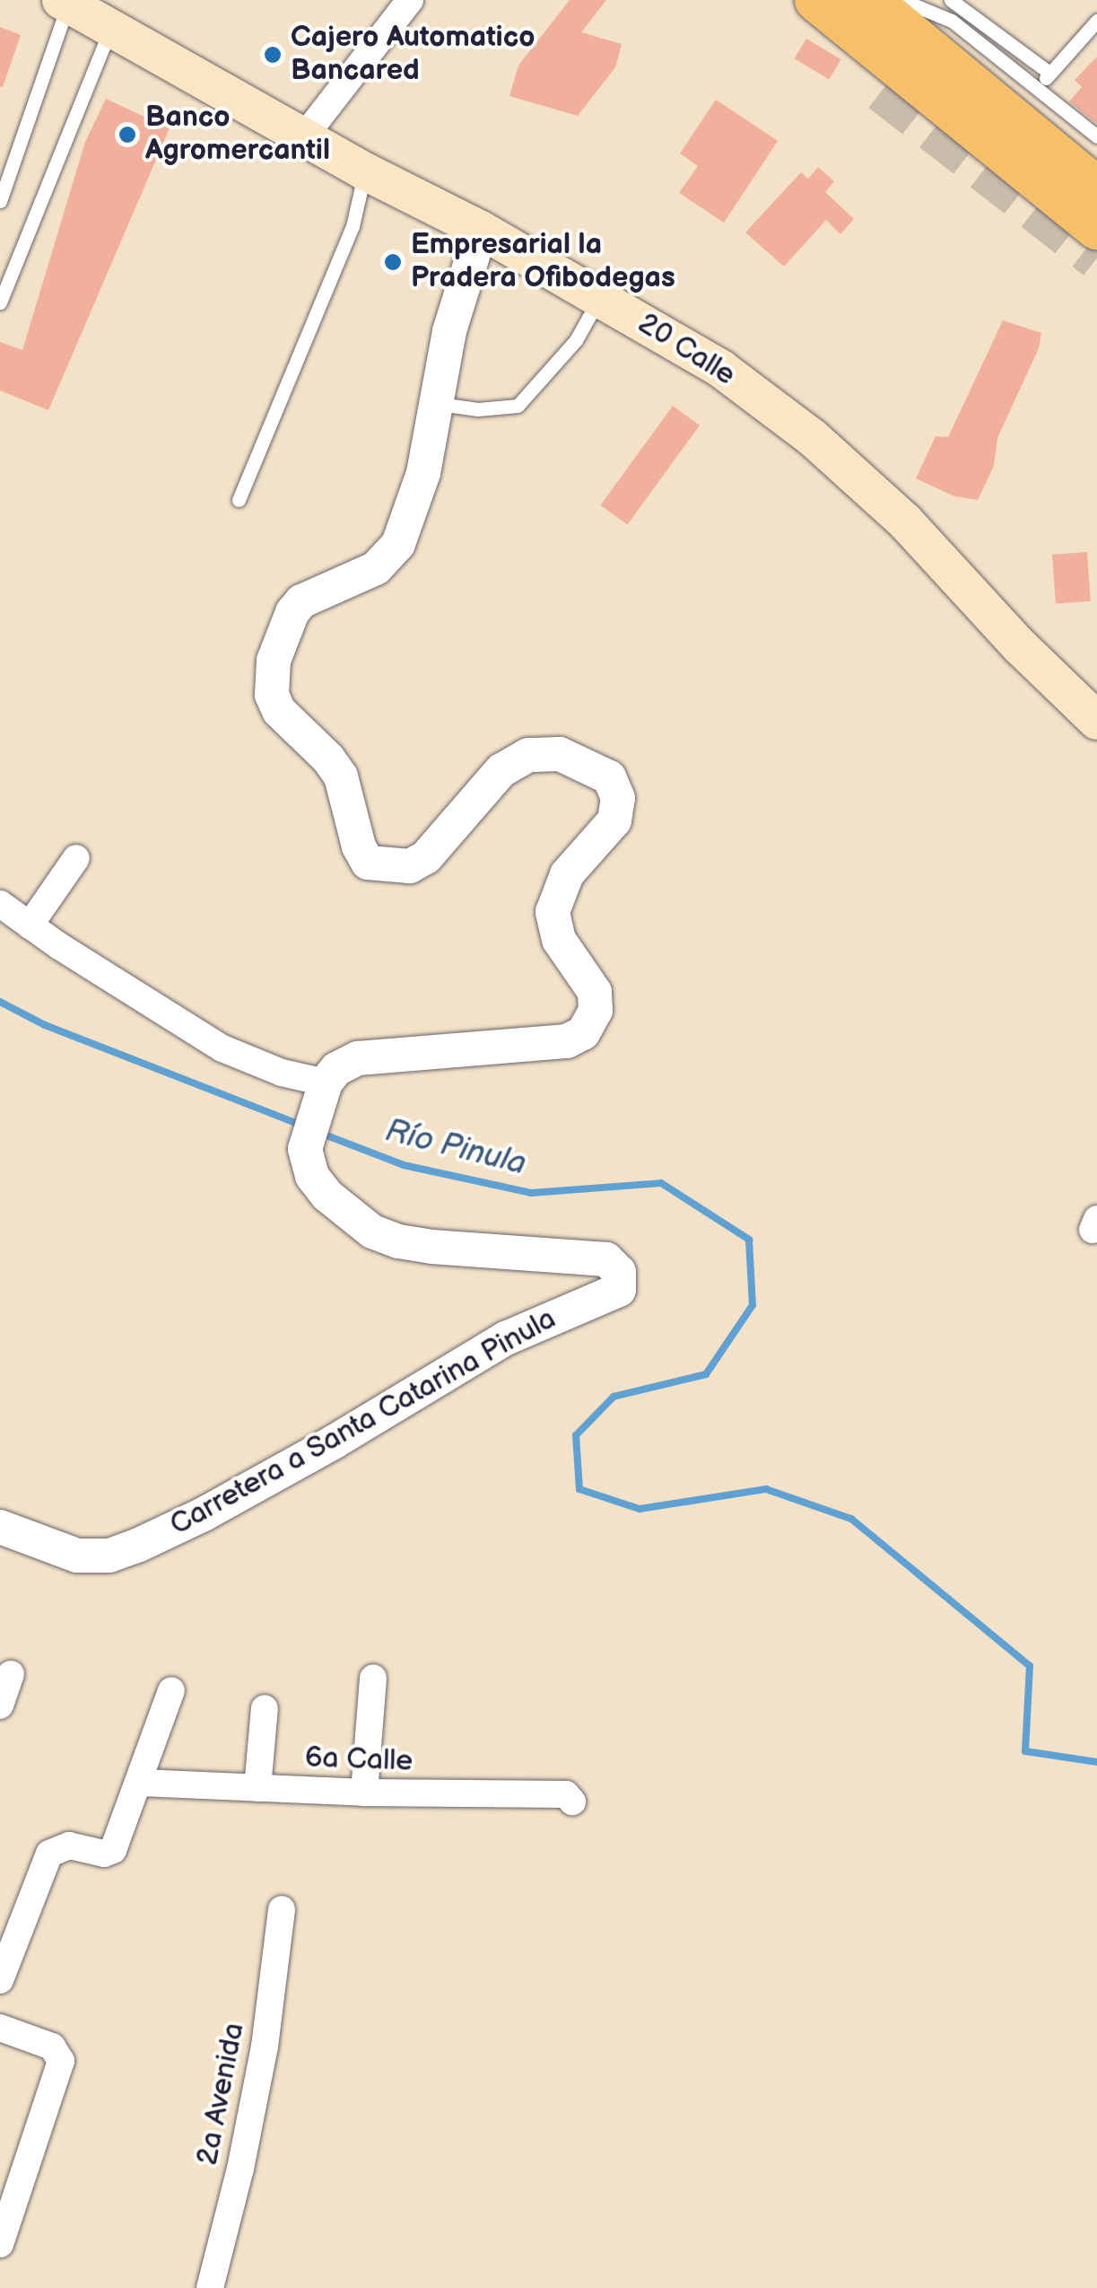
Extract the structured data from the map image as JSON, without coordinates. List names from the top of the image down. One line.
{"streets":{"main road":["20 Calle"],"street":["Carretera a Santa Catarina Pinula","6a Calle","2a Avenida"]},"water":["Río Pinula"],"places":["Cajero Automatico Bancared","Banco Agromercantil","Empresarial la Pradera Ofibodegas"]}
